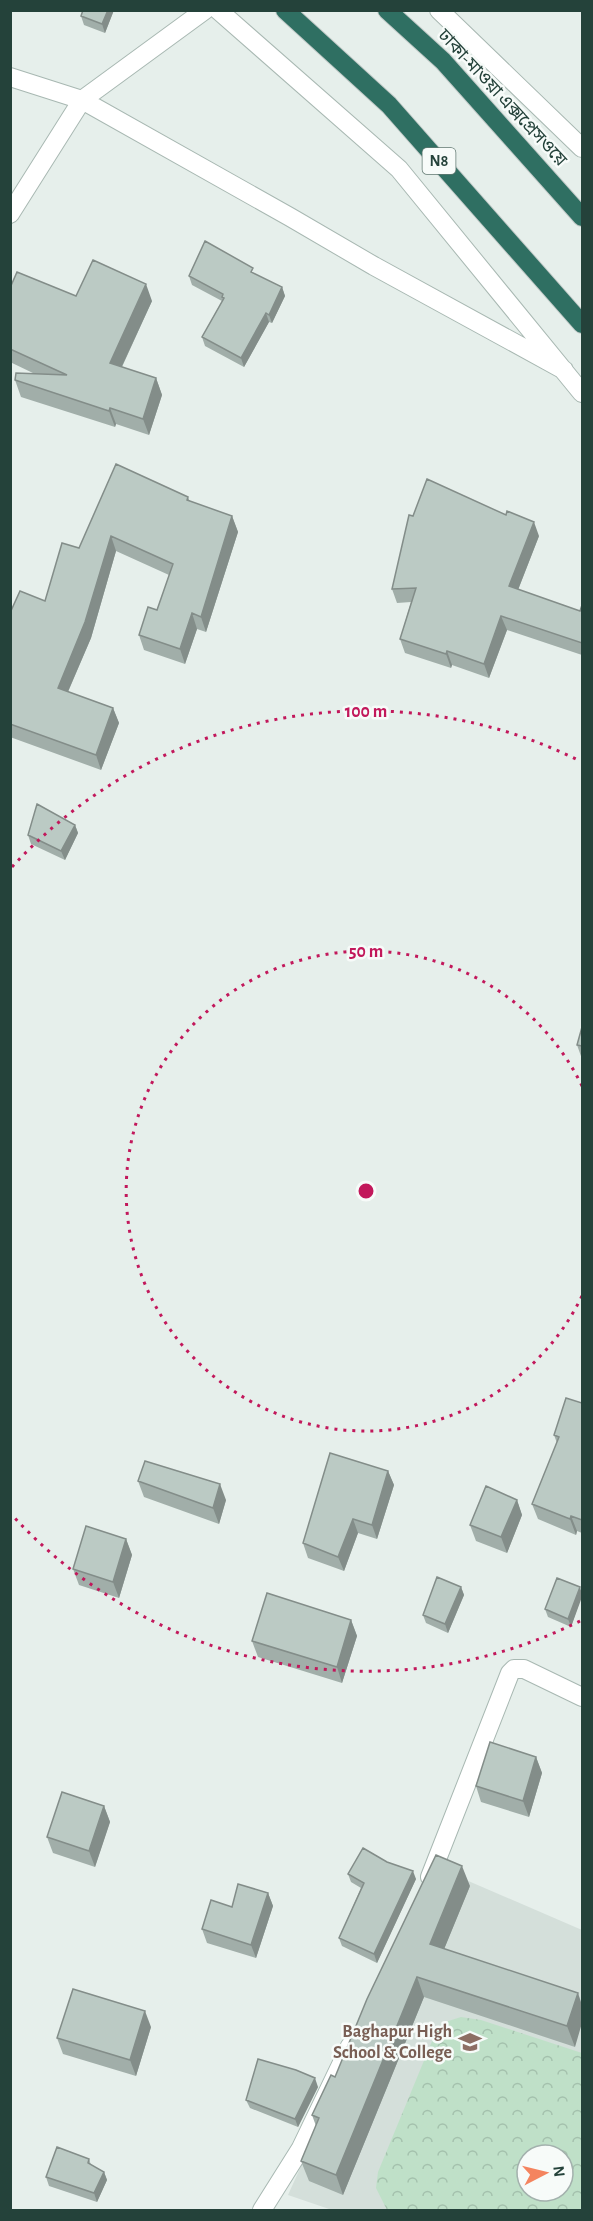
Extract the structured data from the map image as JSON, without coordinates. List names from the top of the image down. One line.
{"streets":{"highway":["ঢাকা-মাওয়া এক্সপ্রেসওয়ে","N8"]},"places":{"school or university":["Baghapur High School & College"]},"north":"right","rings":["100 m","50 m"]}
